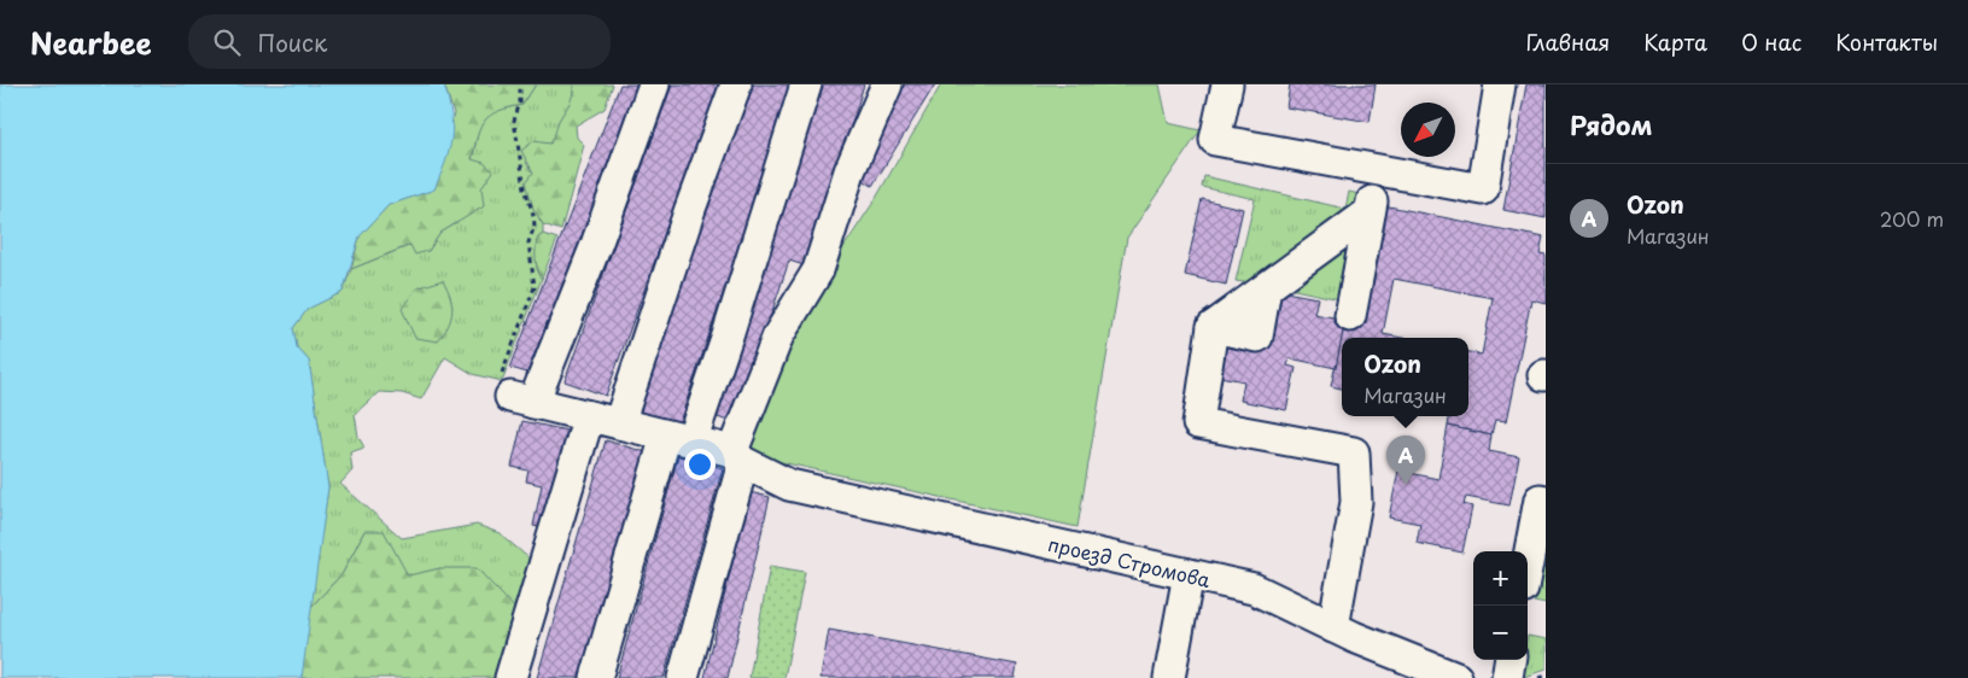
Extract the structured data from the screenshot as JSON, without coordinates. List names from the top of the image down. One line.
{"streets":{"street":["проезд Стромова"]},"north":"bottom left","page":{"header":"Nearbee","search":"Поиск","nav":["Главная","Карта","О нас","Контакты"],"heading":"Рядом","list":[{"mark":"A","name":"Ozon","note":"Магазин","value":"200 m"}],"popup":["Ozon","Магазин"],"pins":"A","map_buttons":["+","−"]}}
